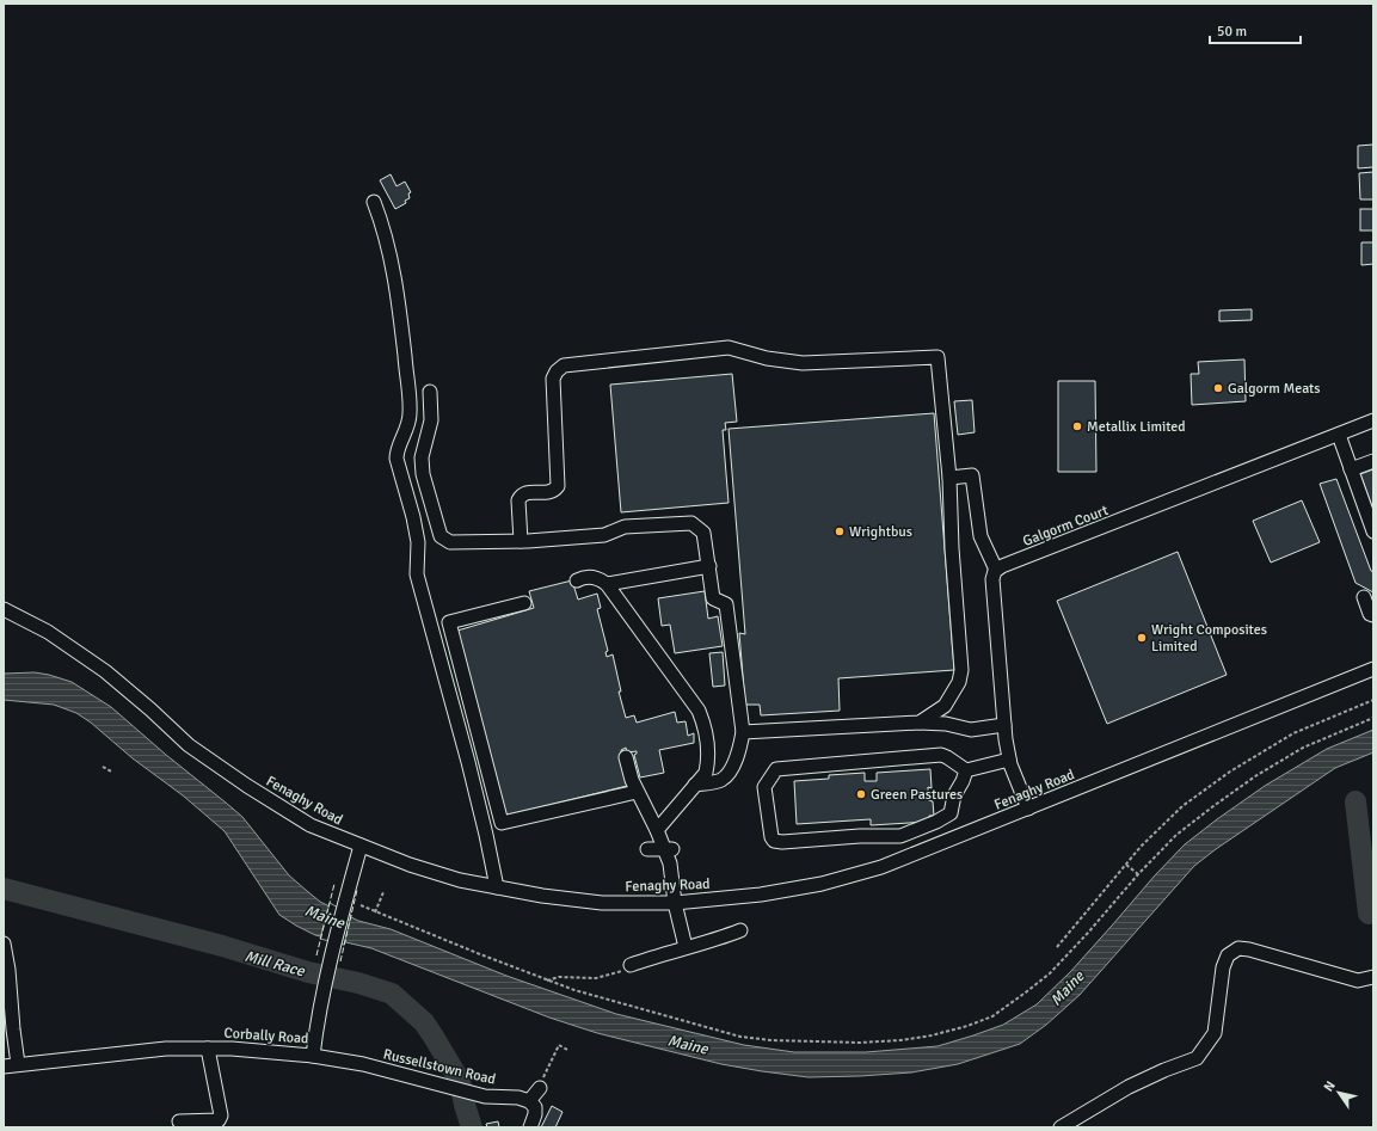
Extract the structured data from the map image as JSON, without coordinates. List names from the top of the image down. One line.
{"streets":{"street":["Galgorm Court","Fenaghy Road","Corbally Road","Russellstown Road"]},"crossings":[["Fenaghy Road","Corbally Road"],["Corbally Road","Russellstown Road"]],"water":["Maine","Mill Race"],"places":["Galgorm Meats","Metallix Limited","Wrightbus","Wright Composites Limited","Green Pastures"],"scale_bar":"50 m","north":"top left"}
